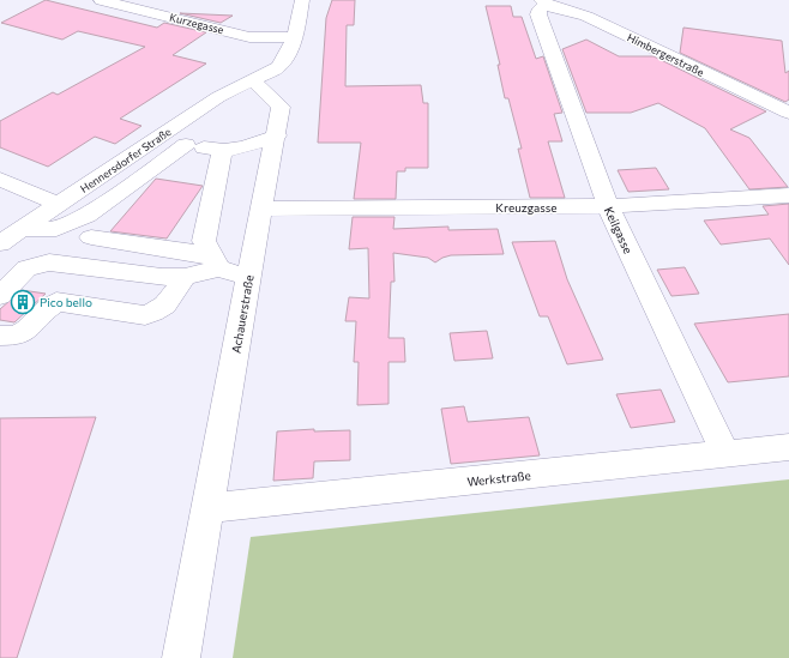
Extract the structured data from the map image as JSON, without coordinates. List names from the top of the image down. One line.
{"streets":{"street":["Kurzegasse","Himbergerstraße","Hennersdorfer Straße","Kreuzgasse","Keilgasse","Achauerstraße","Werkstraße"]},"crossings":[["Himbergerstraße","Keilgasse"],["Hennersdorfer Straße","Achauerstraße"],["Kreuzgasse","Keilgasse"],["Kreuzgasse","Achauerstraße"],["Keilgasse","Werkstraße"],["Achauerstraße","Werkstraße"]],"places":{"building":["Pico bello"]}}
